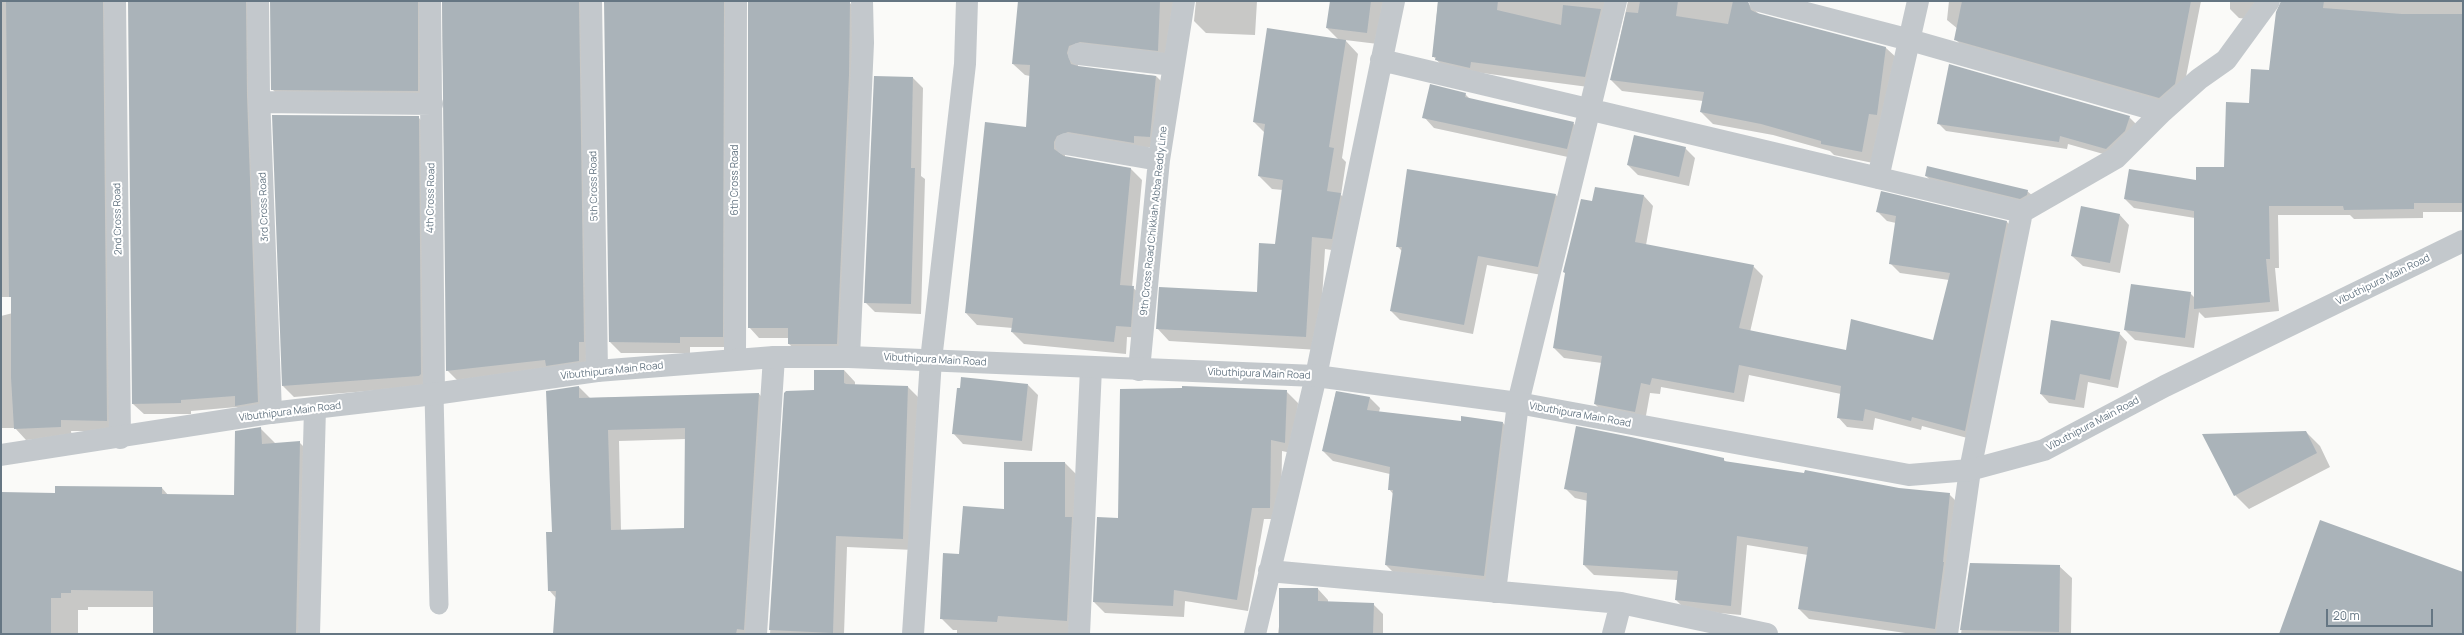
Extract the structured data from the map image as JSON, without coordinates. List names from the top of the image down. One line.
{"streets":{"street":["6th Cross Road","5th Cross Road","4th Cross Road","3rd Cross Road","2nd Cross Road","9th Cross Road Chikkiah Abba Reddy Line","Vibuthipura Main Road"]},"crossings":[["6th Cross Road","Vibuthipura Main Road"],["5th Cross Road","Vibuthipura Main Road"],["4th Cross Road","Vibuthipura Main Road"],["3rd Cross Road","Vibuthipura Main Road"],["2nd Cross Road","Vibuthipura Main Road"],["9th Cross Road Chikkiah Abba Reddy Line","Vibuthipura Main Road"]],"scale_bar":"20 m"}
